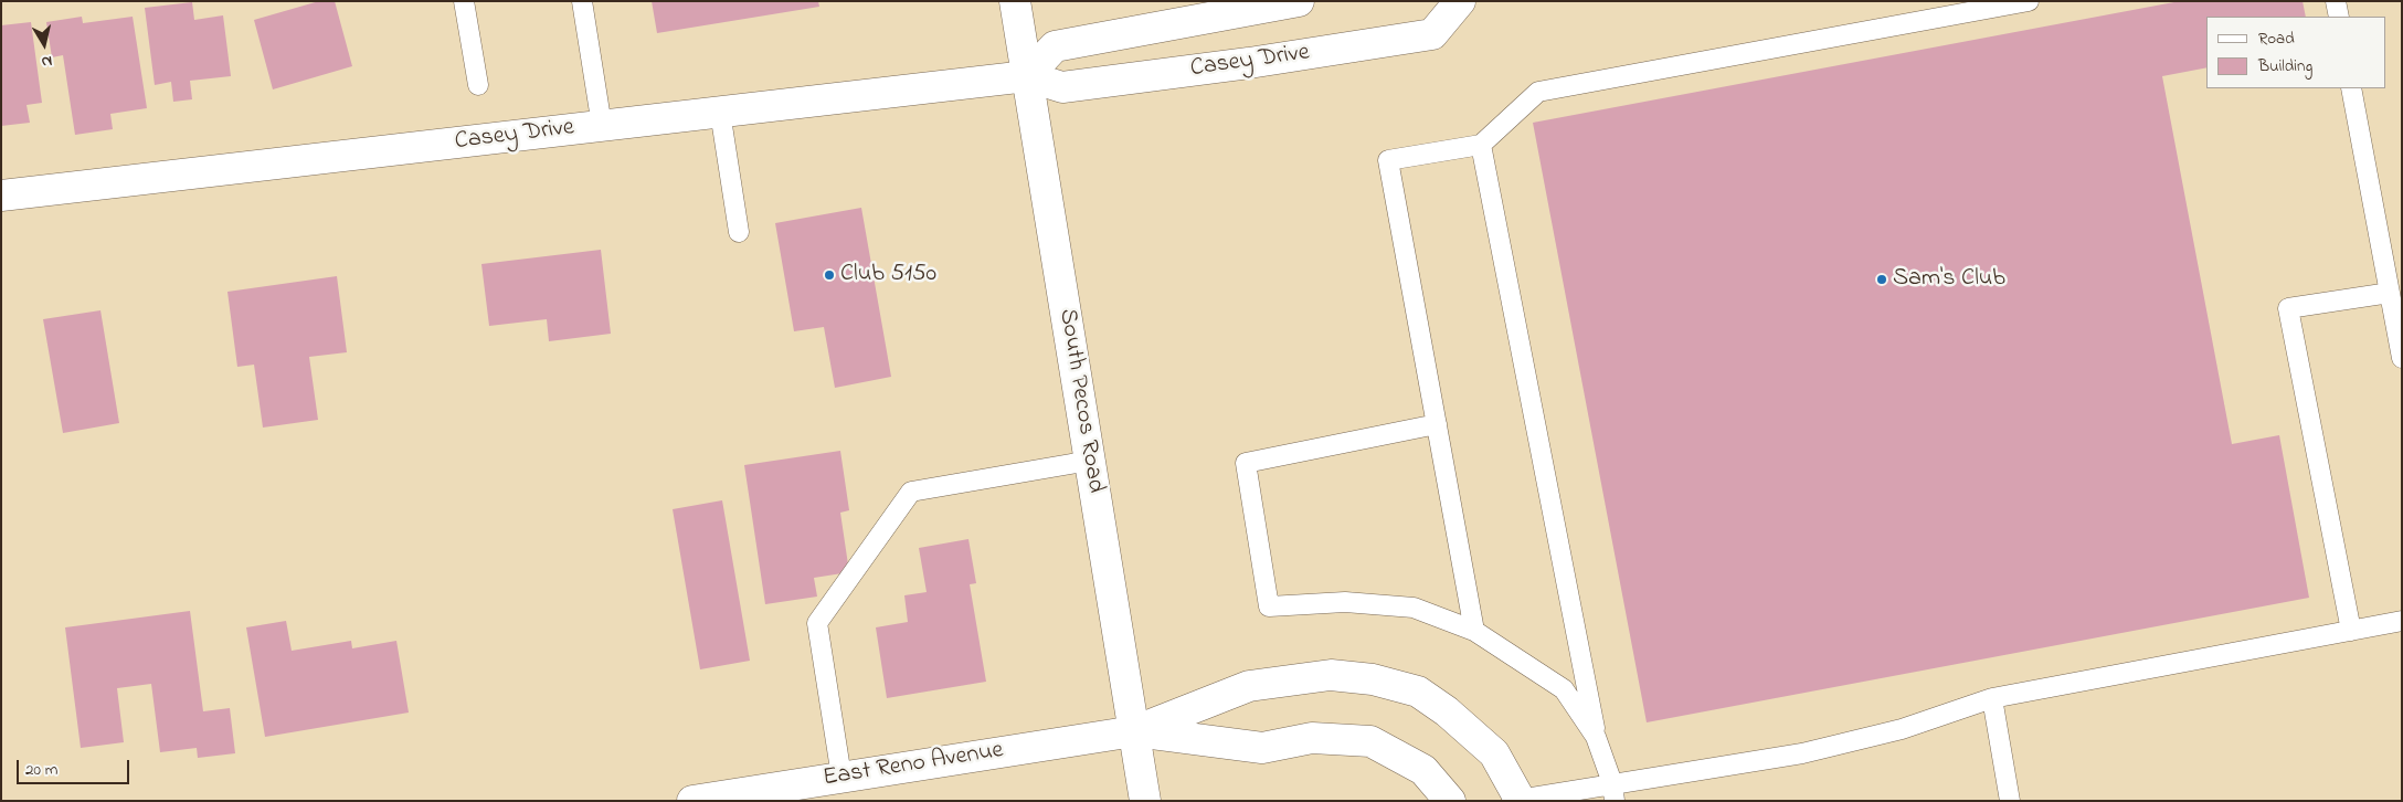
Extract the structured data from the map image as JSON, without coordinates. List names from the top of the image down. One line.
{"streets":{"street":["Casey Drive","South Pecos Road","East Reno Avenue"]},"crossings":[["Casey Drive","South Pecos Road"],["South Pecos Road","East Reno Avenue"]],"places":["Club 5150","Sam's Club"],"legend":["Road","Building"],"scale_bar":"20 m","north":"bottom"}
